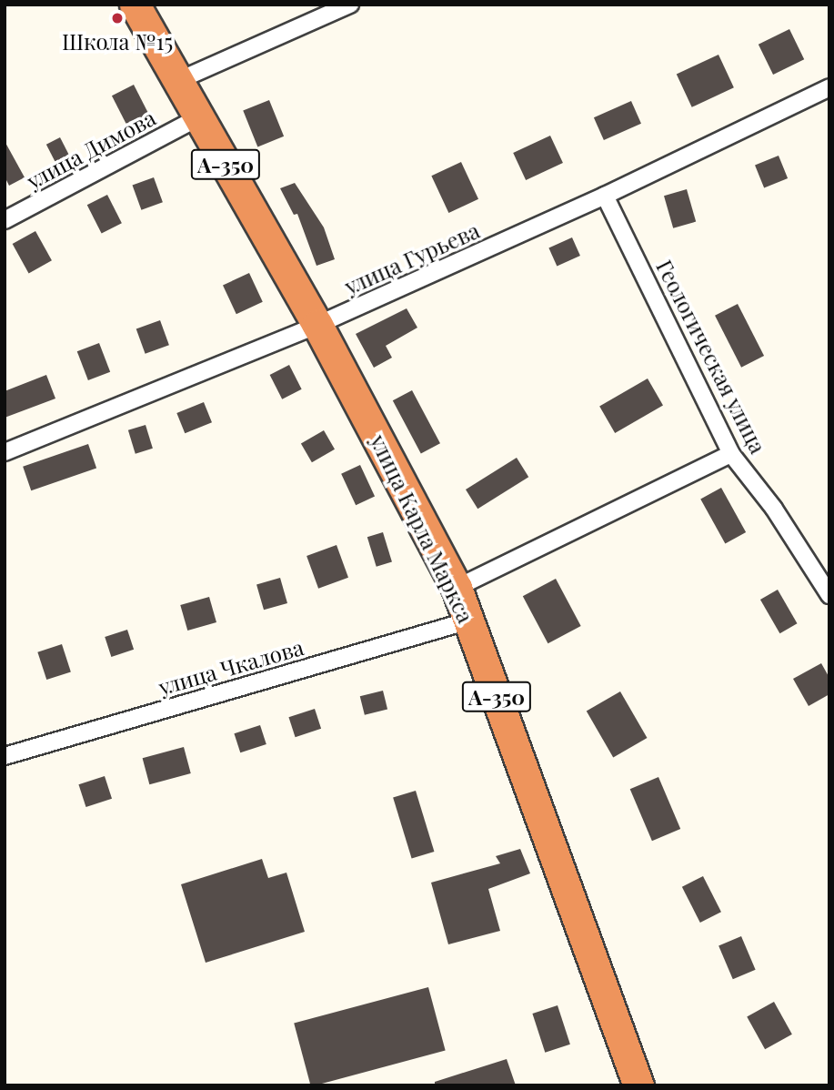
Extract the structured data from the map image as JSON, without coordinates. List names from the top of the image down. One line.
{"streets":{"highway":["А-350","улица Карла Маркса"],"street":["улица Димова","улица Гурьева","Геологическая улица","улица Чкалова"]},"crossings":[["улица Димова","улица Карла Маркса"],["улица Гурьева","Геологическая улица"],["улица Гурьева","улица Карла Маркса"],["улица Карла Маркса","улица Чкалова"]],"places":["Школа №15"]}
